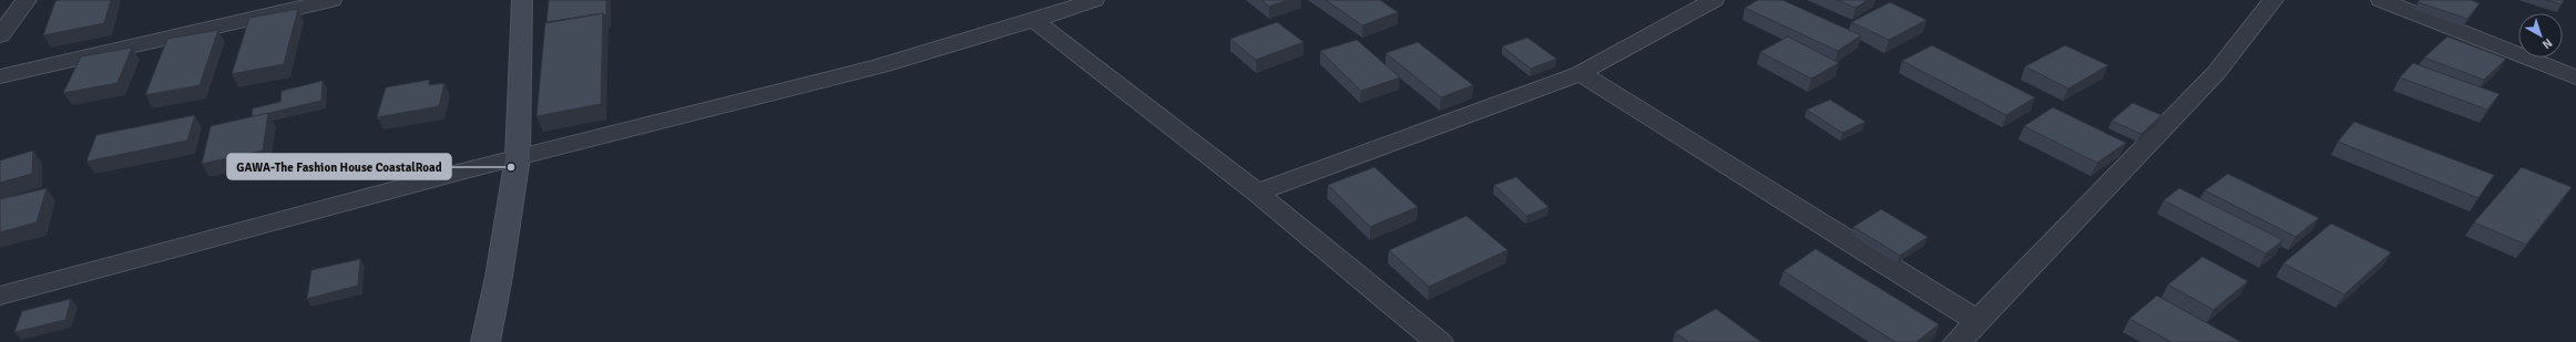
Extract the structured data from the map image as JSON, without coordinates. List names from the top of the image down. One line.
{"places":["GAWA-The Fashion House CoastalRoad"],"north":"bottom right"}
